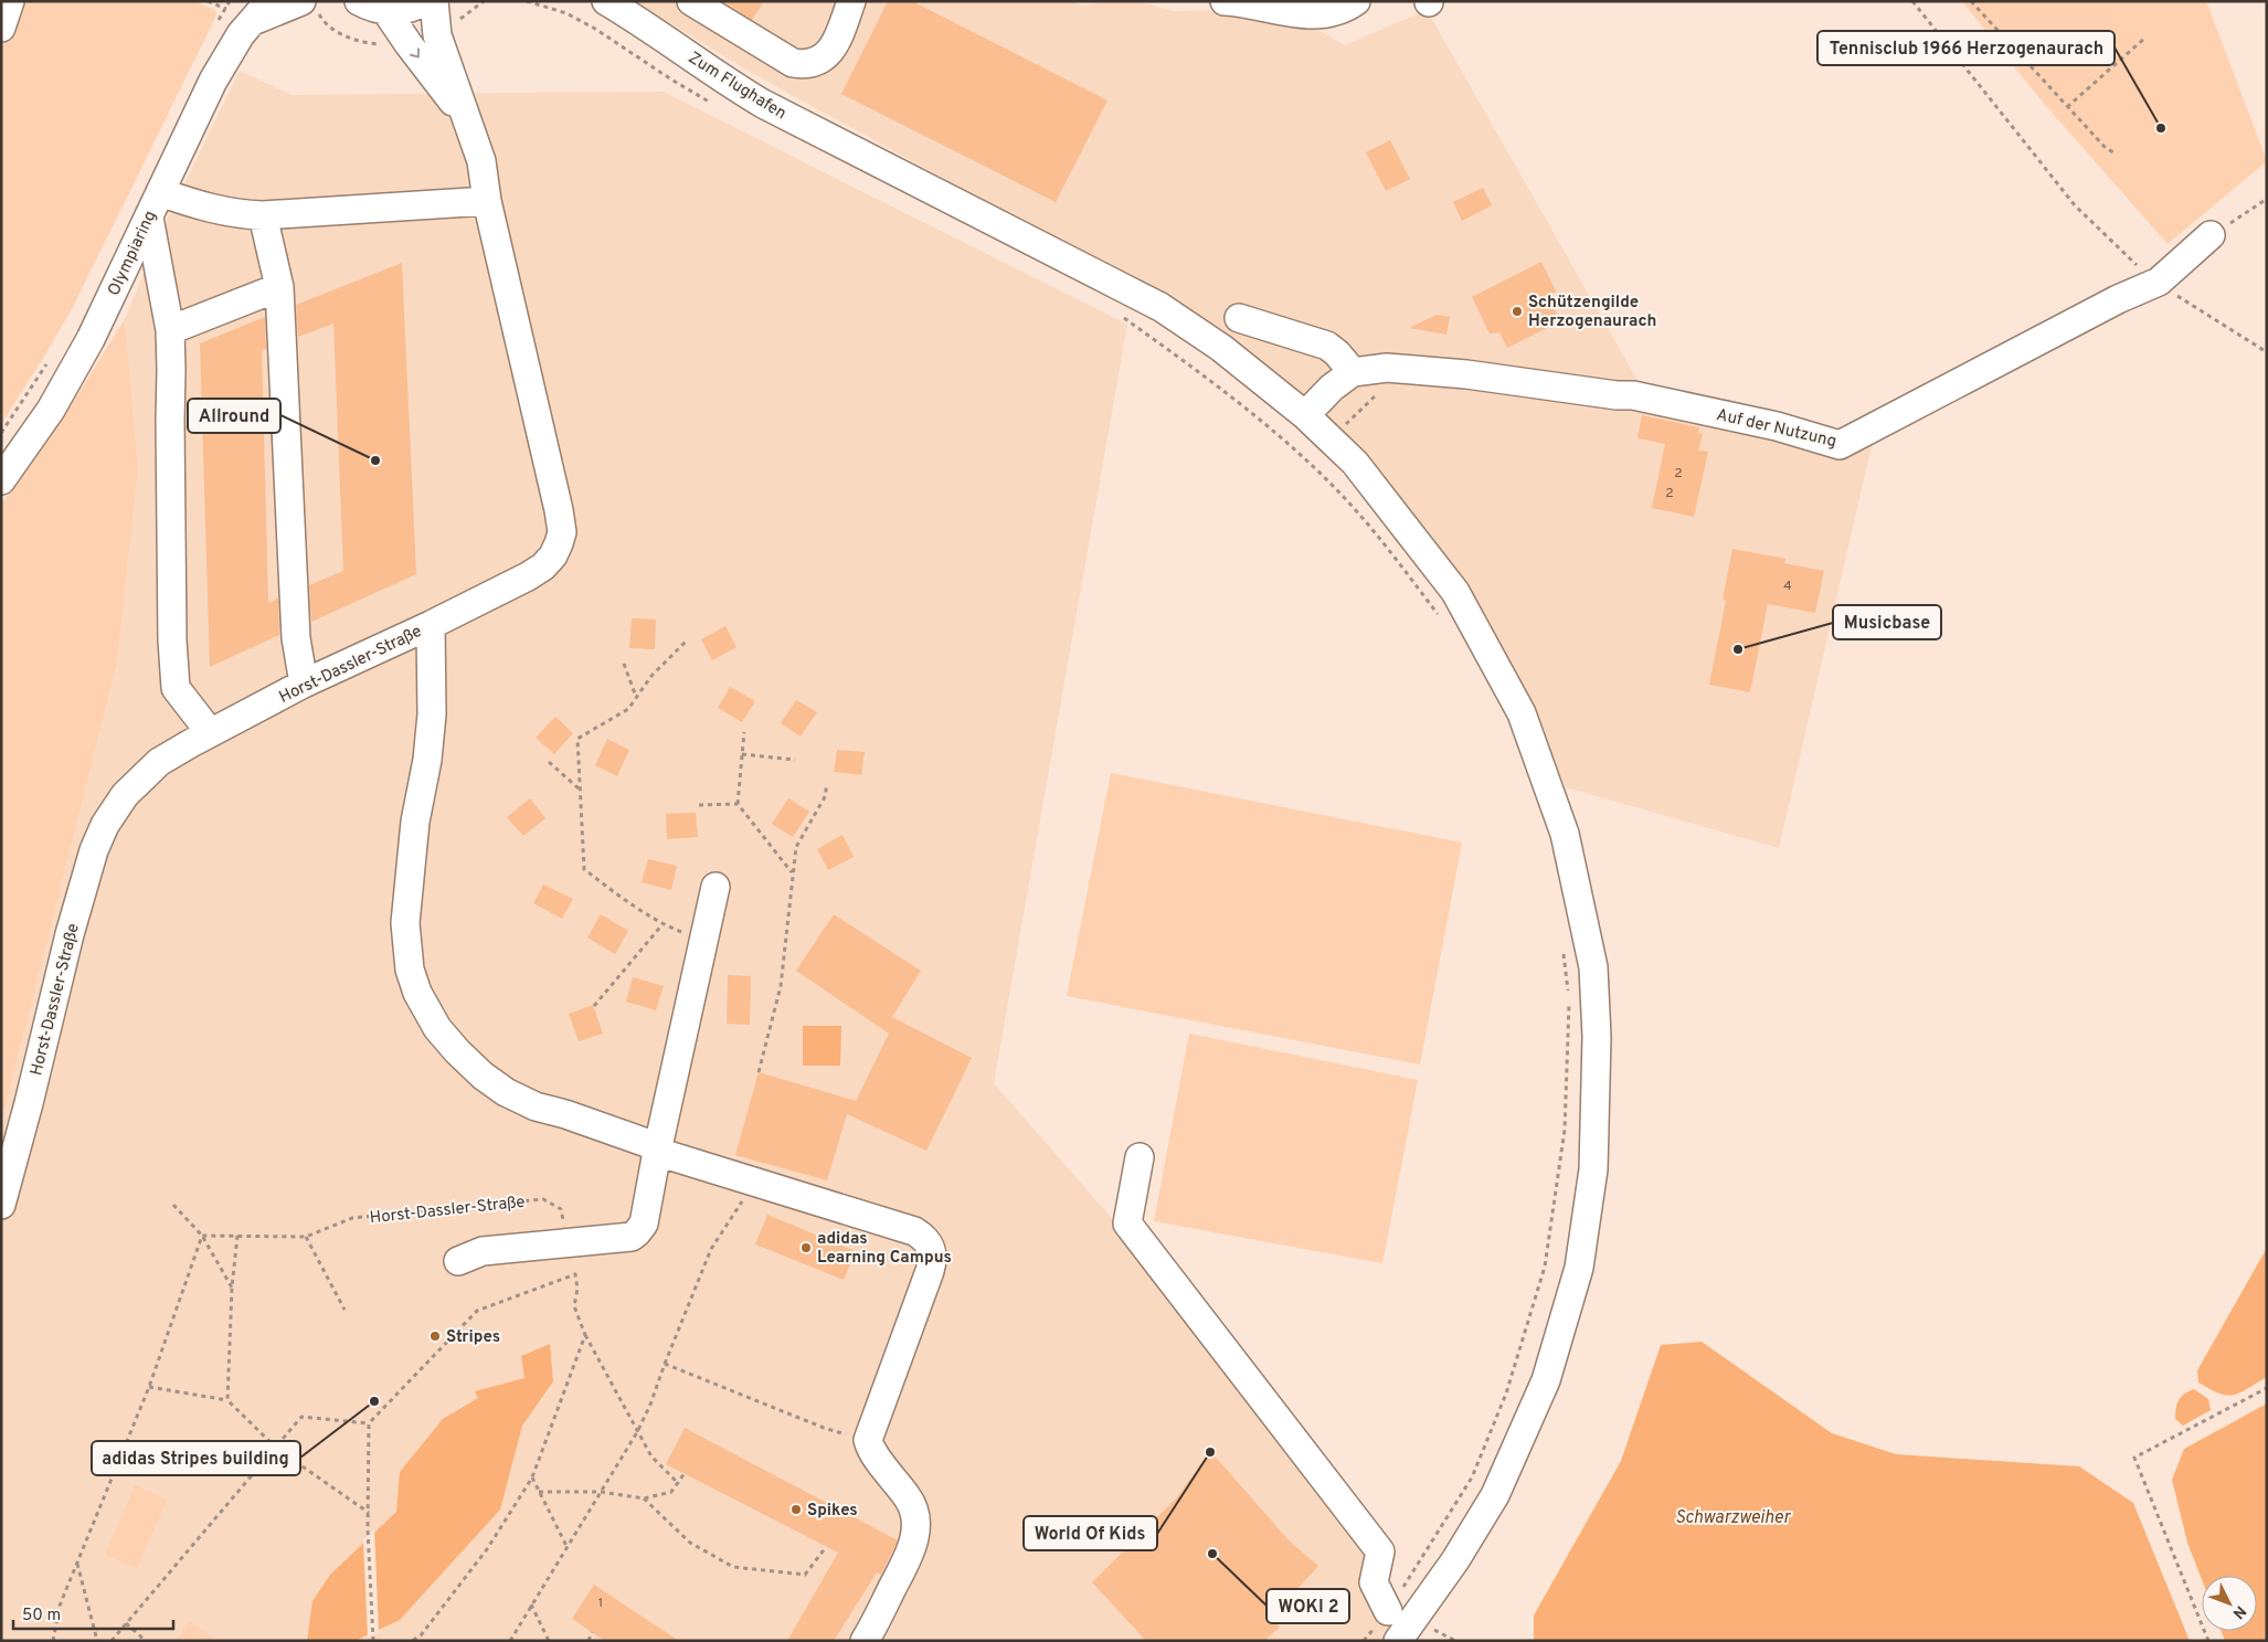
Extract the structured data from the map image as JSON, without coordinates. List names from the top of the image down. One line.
{"streets":{"street":["Zum Flughafen","Olympiaring","Auf der Nutzung","Horst-Dassler-Straße"]},"crossings":[["Zum Flughafen","Auf der Nutzung"]],"water":["Schwarzweiher"],"places":["Tennisclub 1966 Herzogenaurach","Schützengilde Herzogenaurach","Allround","Musicbase","adidas Learning Campus","Stripes","adidas Stripes building","World Of Kids","Spikes","WOKI 2"],"house_numbers":["2","2","4","1"],"scale_bar":"50 m","north":"bottom right"}
